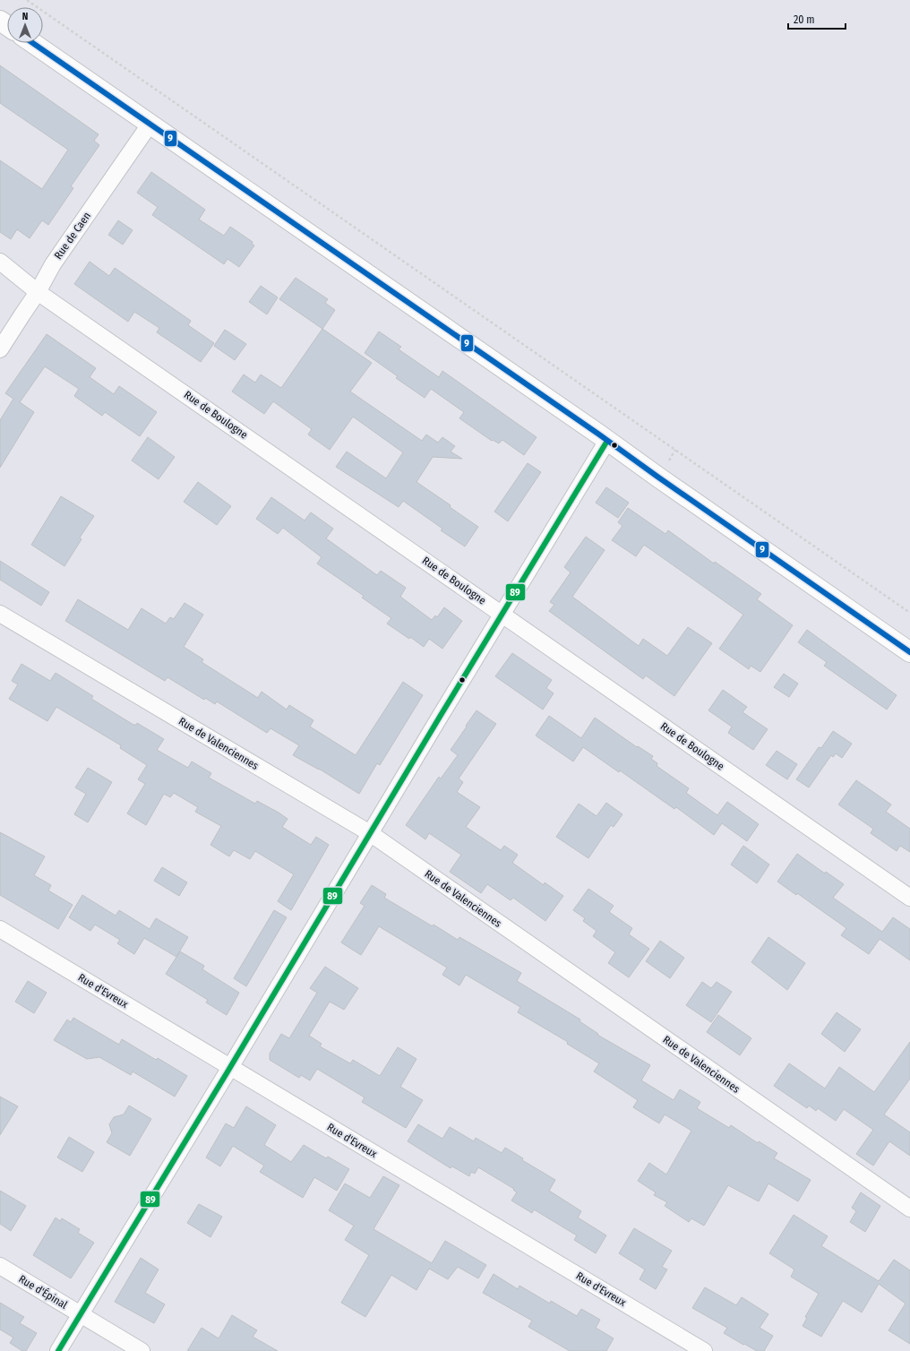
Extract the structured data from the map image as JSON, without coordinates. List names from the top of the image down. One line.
{"streets":{"street":["Rue de Caen","Rue de Boulogne","Rue de Valenciennes","Rue d'Evreux","Rue d'Épinal"]},"crossings":[["Rue de Caen","Rue de Boulogne"]],"lines":["transit line 9","transit line 89"],"scale_bar":"20 m","north":"top"}
